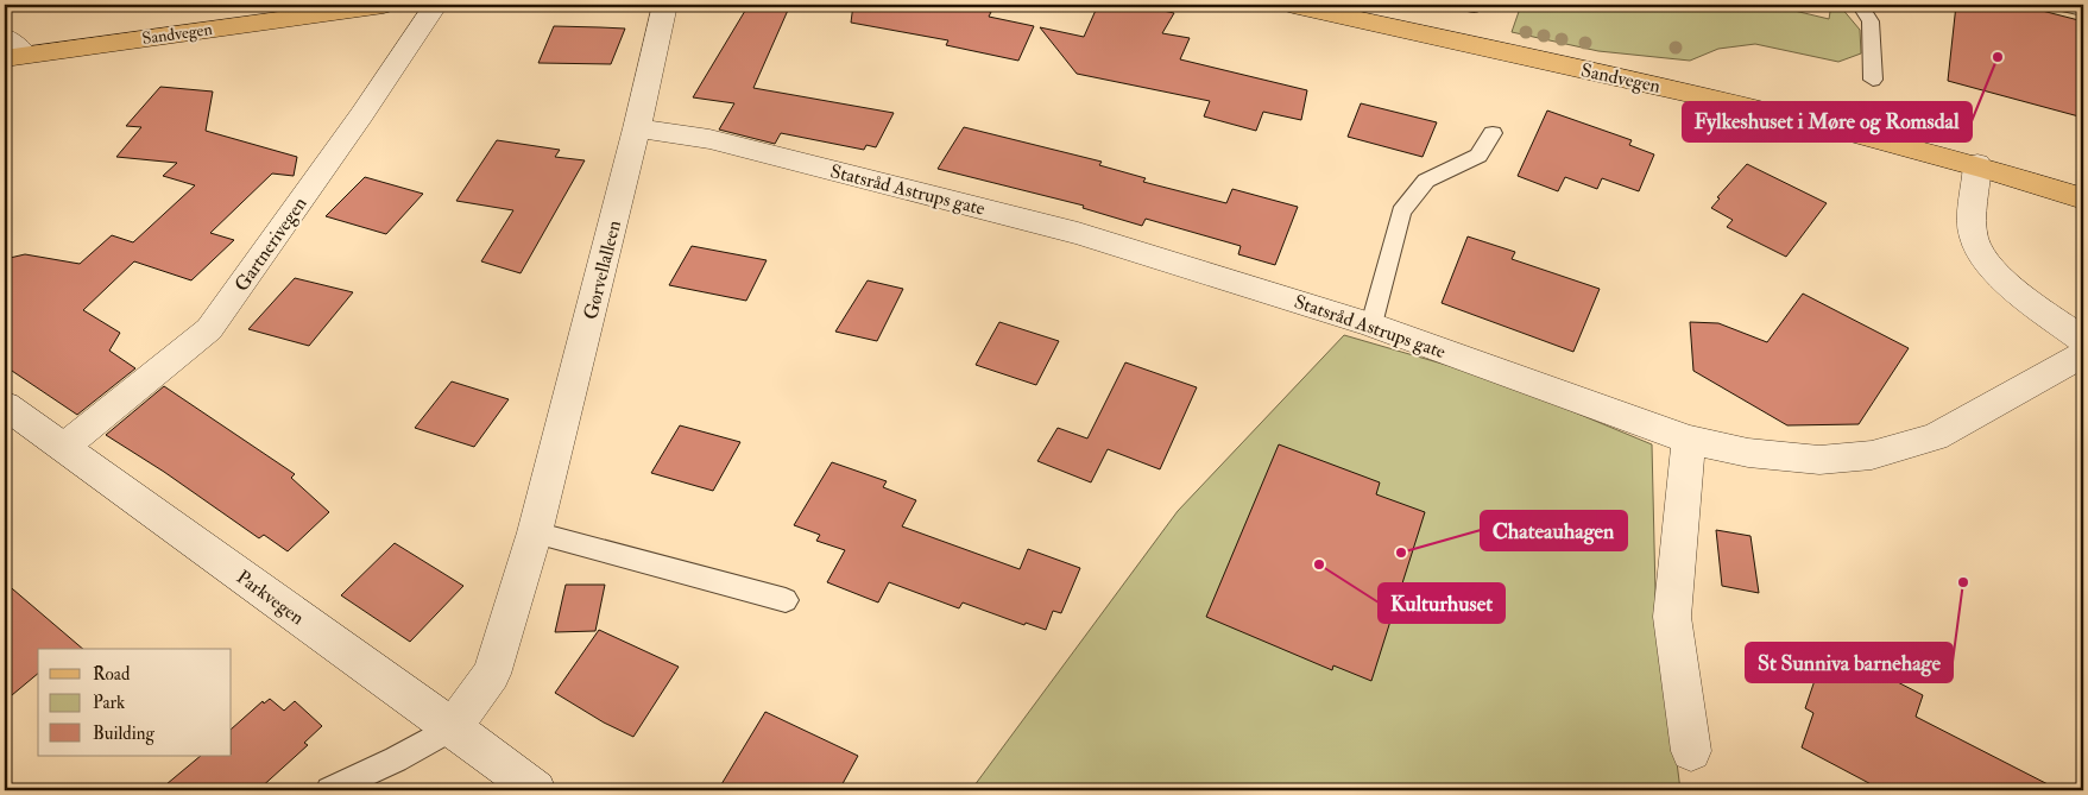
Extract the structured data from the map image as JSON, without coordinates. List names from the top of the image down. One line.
{"streets":{"main road":["Sandvegen"],"street":["Statsråd Astrups gate","Gartnerivegen","Gørvellalleen","Parkvegen"]},"crossings":[["Statsråd Astrups gate","Gørvellalleen"],["Gartnerivegen","Parkvegen"],["Gørvellalleen","Parkvegen"]],"places":["Fylkeshuset i Møre og Romsdal","Chateauhagen","Kulturhuset","St Sunniva barnehage"],"legend":["Road","Park","Building"]}
